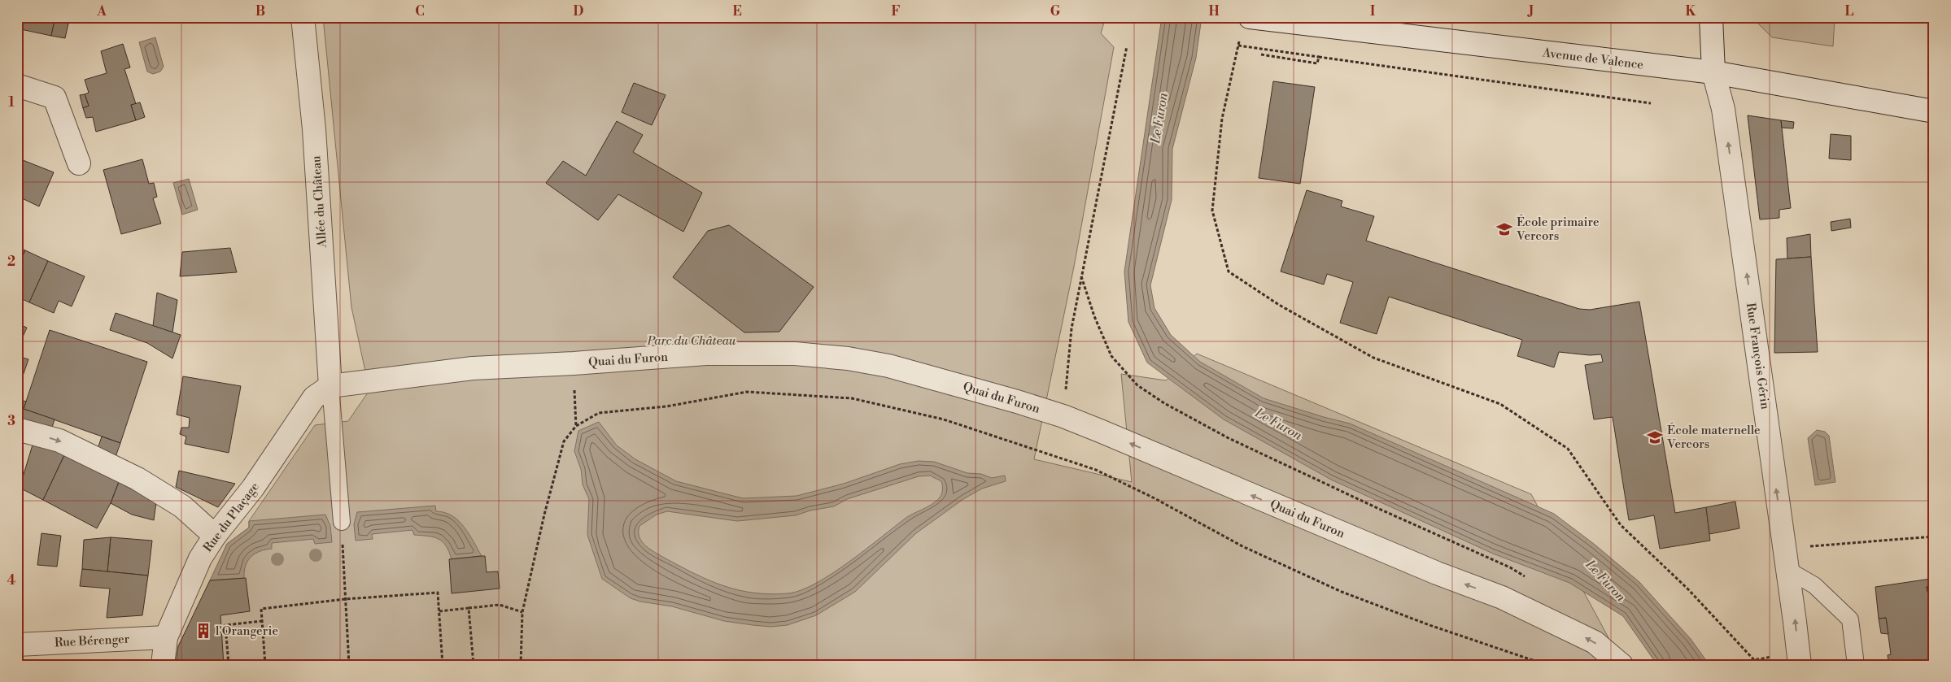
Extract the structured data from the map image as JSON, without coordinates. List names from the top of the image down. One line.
{"streets":{"street":["Avenue de Valence","Allée du Château","Rue François Gérin","Quai du Furon","Rue du Plaçage","Rue Bérenger"]},"crossings":[["Avenue de Valence","Rue François Gérin"],["Allée du Château","Quai du Furon"],["Allée du Château","Rue du Plaçage"],["Quai du Furon","Rue du Plaçage"],["Rue du Plaçage","Rue Bérenger"]],"one_way":["Rue François Gérin","Quai du Furon"],"water":["Le Furon"],"parks":["Parc du Château"],"places":{"school or university":["École primaire Vercors","École maternelle Vercors"],"building":["l'Orangerie"]},"grid":{"columns":["A","B","C","D","E","F","G","H","I","J","K","L"],"rows":["1","2","3","4"]}}
